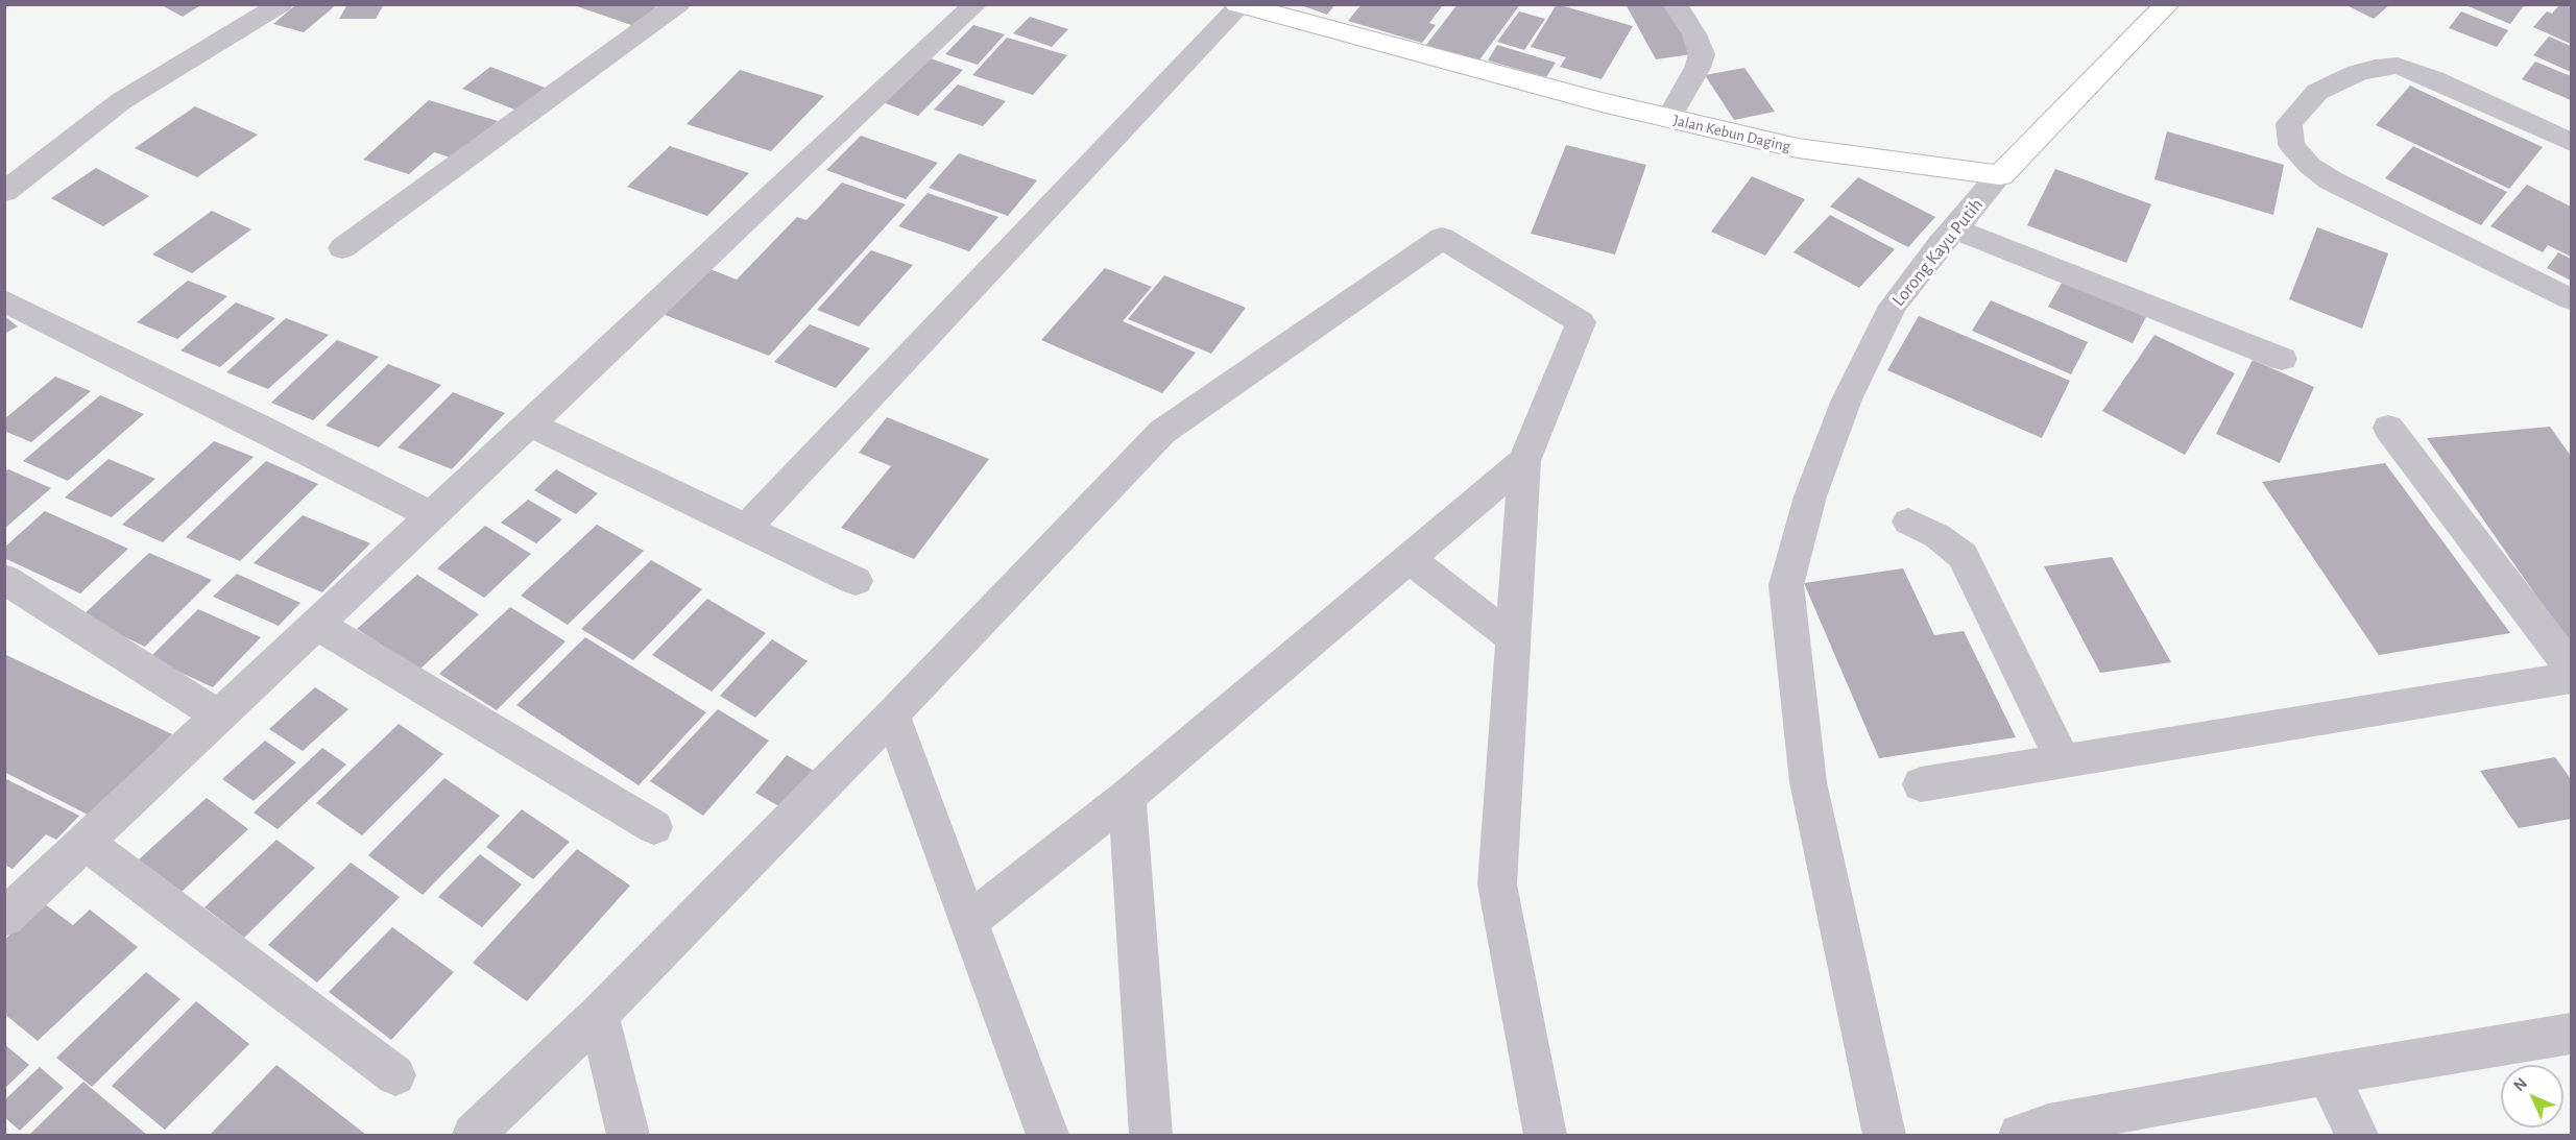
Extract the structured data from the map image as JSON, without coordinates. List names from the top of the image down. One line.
{"streets":{"street":["Jalan Kebun Daging","Lorong Kayu Putih"]},"crossings":[["Jalan Kebun Daging","Lorong Kayu Putih"]],"north":"top left"}
